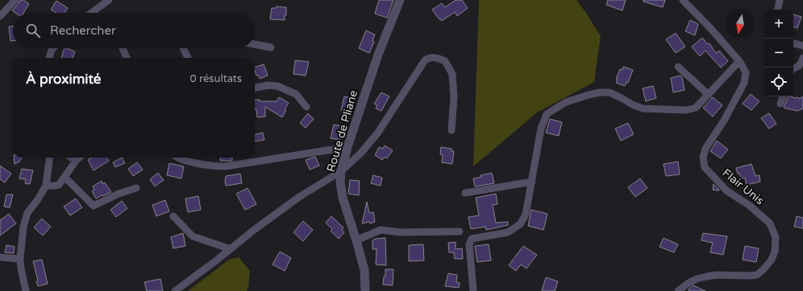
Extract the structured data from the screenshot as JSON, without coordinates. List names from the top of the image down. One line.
{"streets":{"street":["Route de Pliane","Flair Unis"]},"north":"bottom","page":{"map_buttons":["+","−"],"search":"Rechercher","heading":["À proximité","0 résultats"]}}
